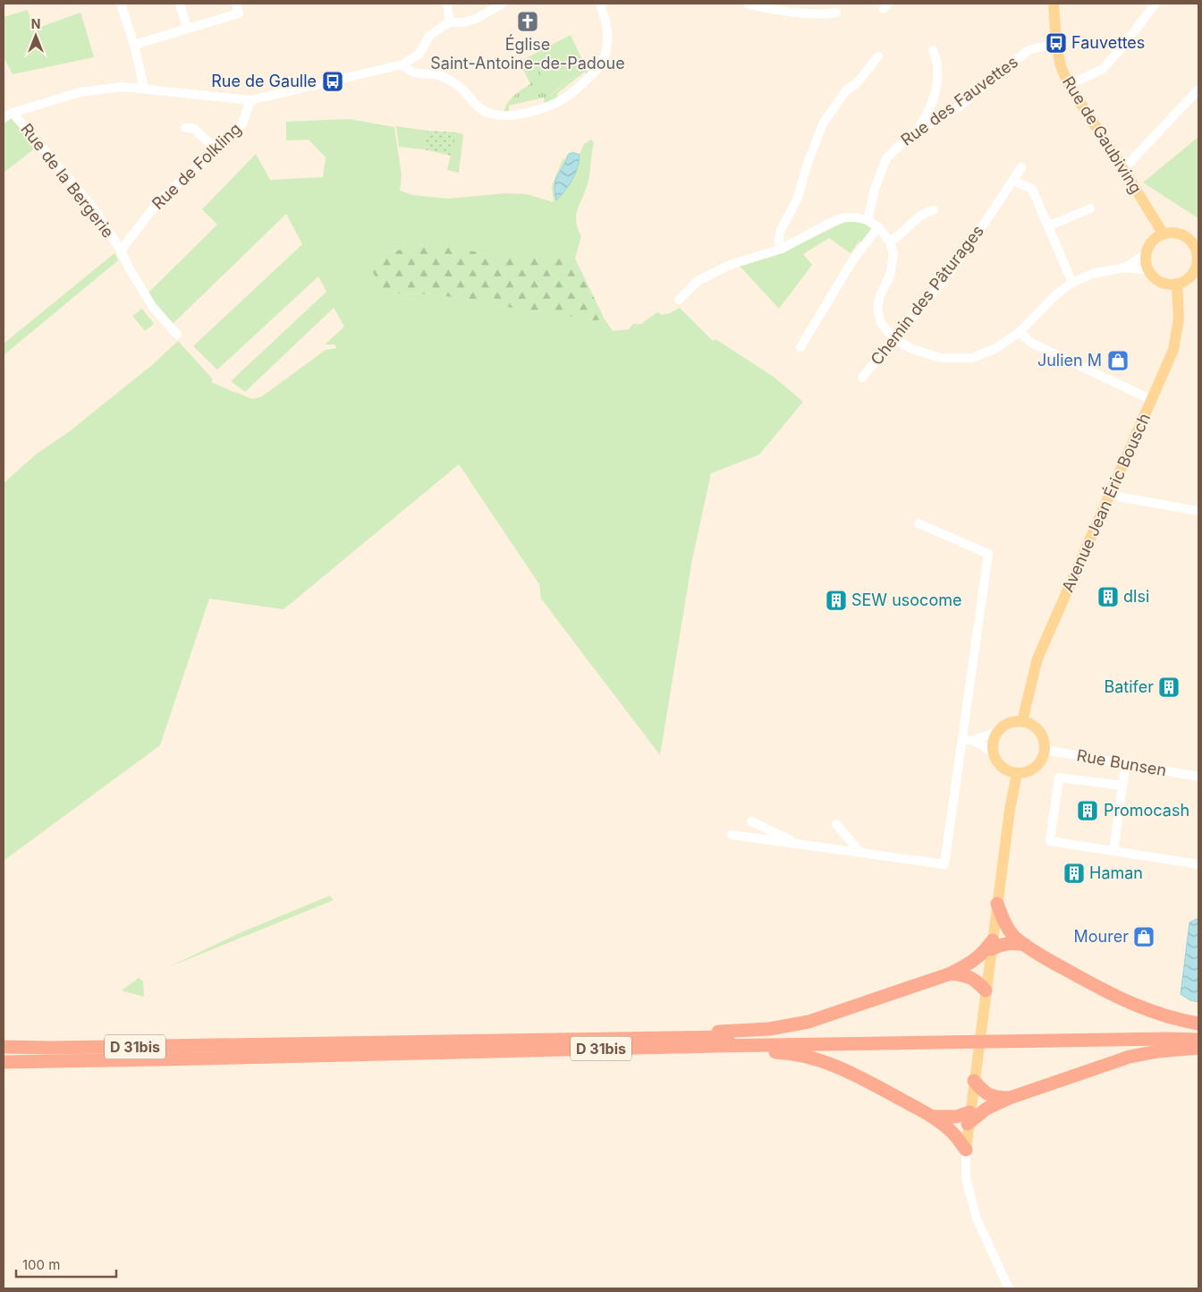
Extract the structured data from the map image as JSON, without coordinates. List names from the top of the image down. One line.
{"streets":{"highway":["D 31bis"],"main road":["Rue de Gaubiving","Avenue Jean Éric Bousch"],"street":["Rue des Fauvettes","Rue de Folkling","Rue de la Bergerie","Chemin des Pâturages","Rue Bunsen"]},"crossings":[["Rue de Gaubiving","Avenue Jean Éric Bousch"],["Rue de Folkling","Rue de la Bergerie"],["Avenue Jean Éric Bousch","Rue Bunsen"]],"places":{"church":["Église Saint-Antoine-de-Padoue"],"bus stop":["Fauvettes","Rue de Gaulle"],"shop":["Julien M","Mourer"],"building":["dlsi","SEW usocome","Batifer","Promocash","Haman"]},"scale_bar":"100 m","north":"top"}
